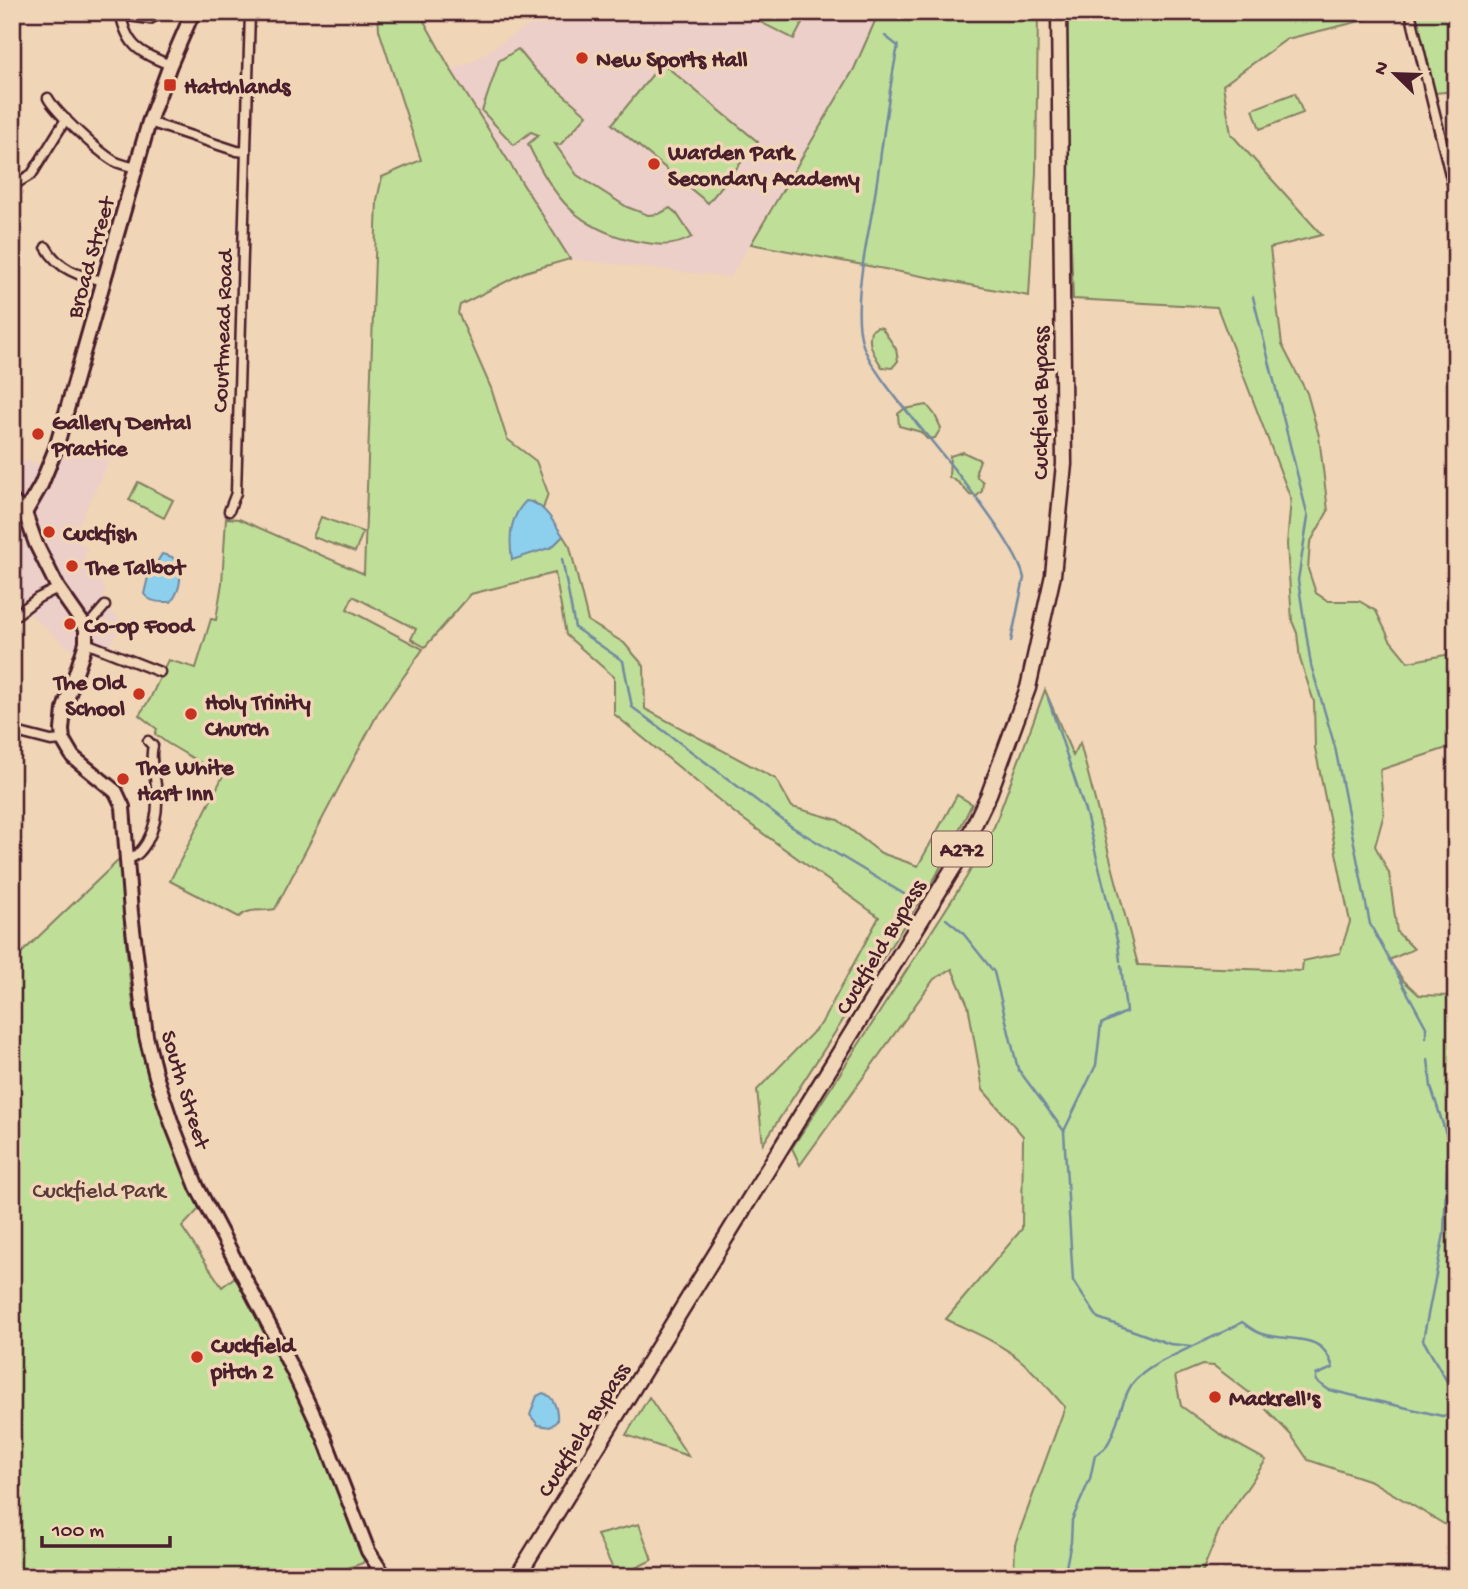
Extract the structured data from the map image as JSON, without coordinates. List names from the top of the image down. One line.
{"streets":{"highway":["Cuckfield Bypass","A272"],"main road":["Broad Street","South Street"],"street":["Courtmead Road"]},"parks":["Cuckfield Park"],"places":{"other":["New Sports Hall","Warden Park Secondary Academy","Gallery Dental Practice","Cuckfish","The Talbot","Co-op Food","The Old School","Holy Trinity Church","The White Hart Inn","Cuckfield pitch 2","Mackrell's"],"transit":["Hatchlands"]},"scale_bar":"100 m","north":"top left"}
